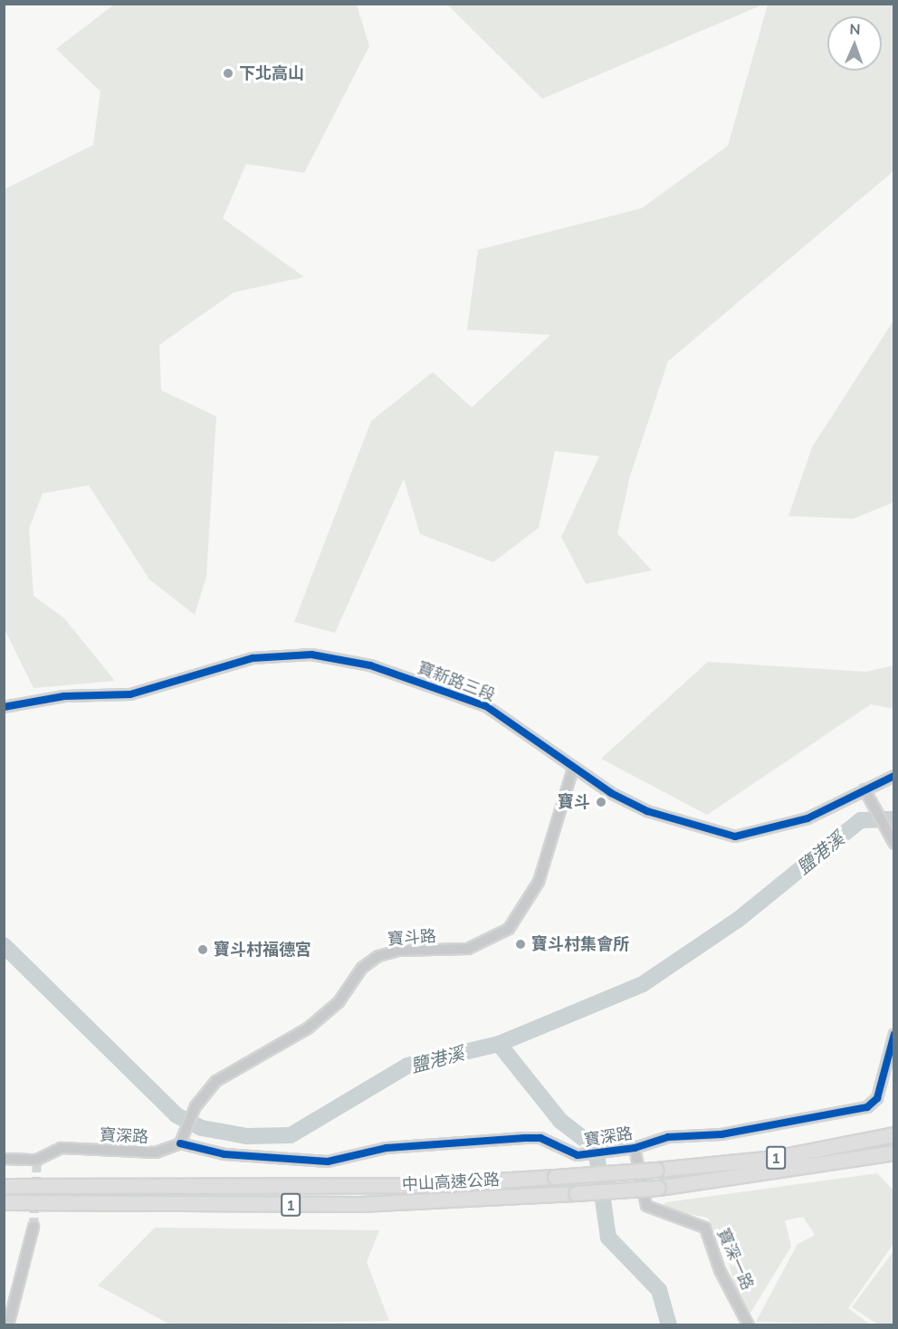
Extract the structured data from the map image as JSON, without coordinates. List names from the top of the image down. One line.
{"streets":{"highway":["1","中山高速公路"],"street":["寶新路三段","寶斗路","寶深路","寶深一路"]},"crossings":[["寶新路三段","寶斗路"],["寶斗路","寶深路"],["寶深路","寶深一路"]],"water":["鹽港溪"],"places":["下北高山","寶斗","寶斗村集會所","寶斗村福德宮"],"north":"top"}
